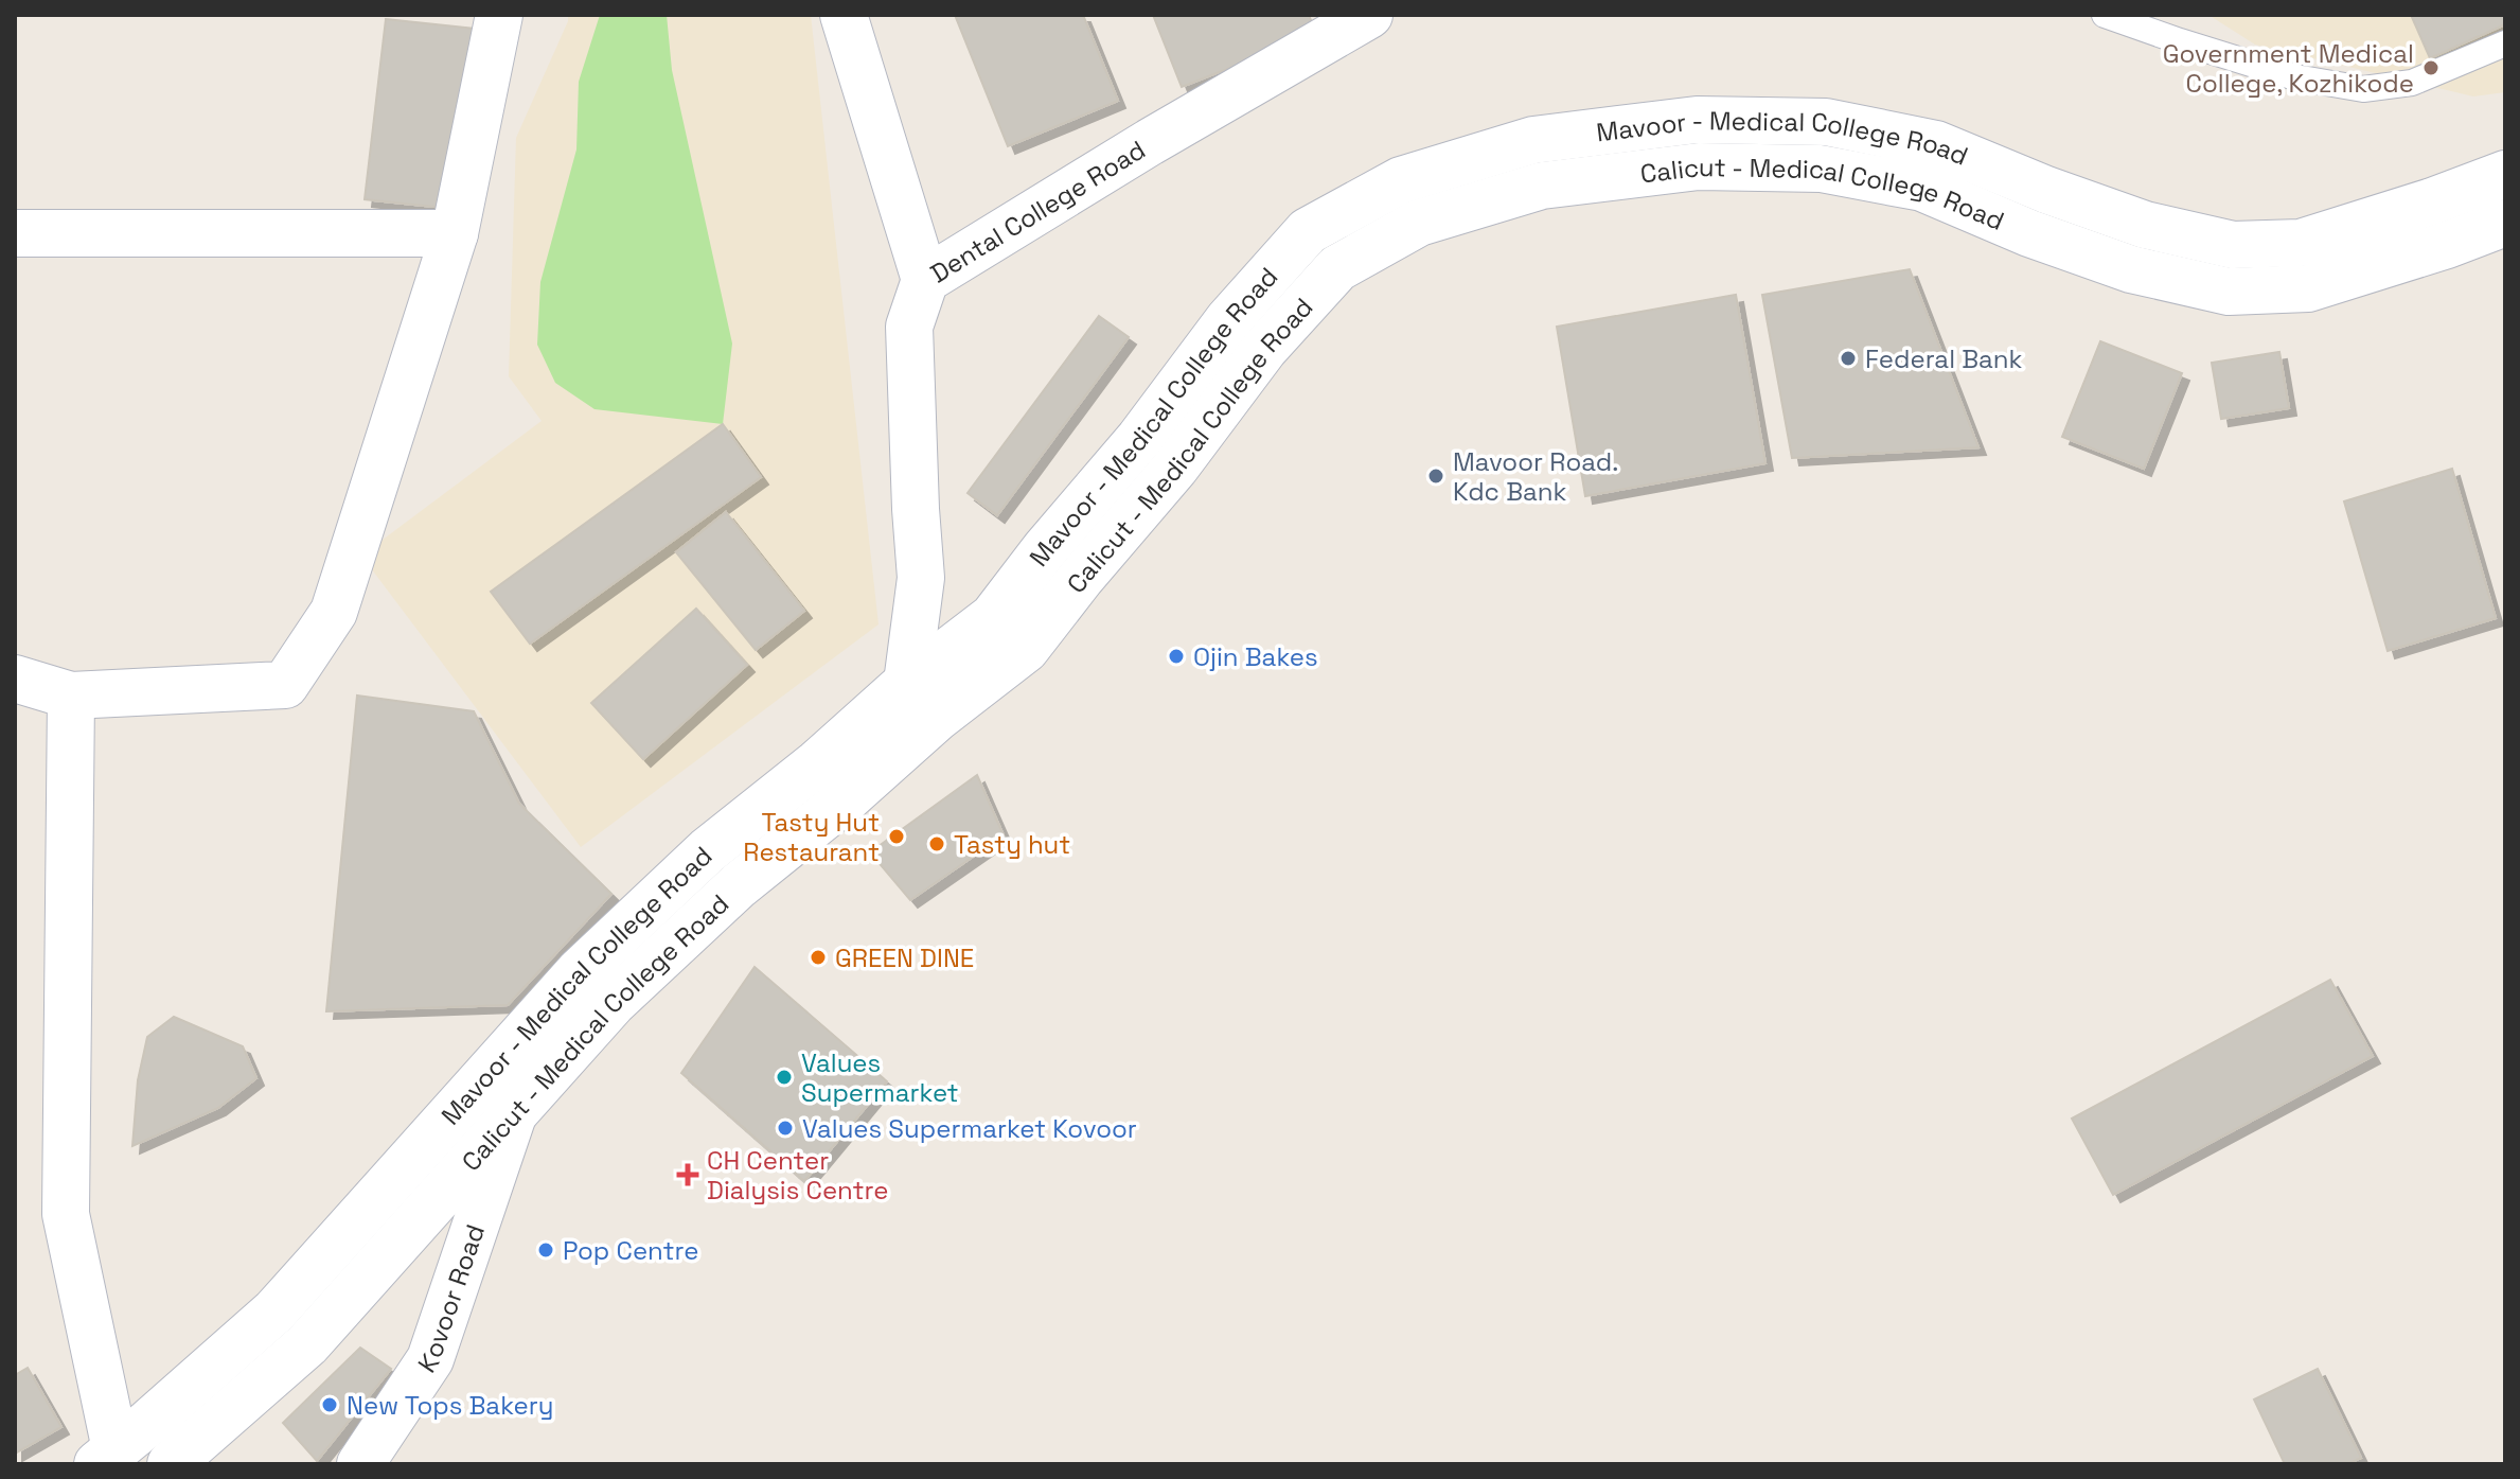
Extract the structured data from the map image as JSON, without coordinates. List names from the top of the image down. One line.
{"streets":{"main road":["Mavoor - Medical College Road","Calicut - Medical College Road","Dental College Road","Kovoor Road"]},"crossings":[["Mavoor - Medical College Road","Dental College Road"],["Calicut - Medical College Road","Kovoor Road"]],"places":{"other":["Government Medical College, Kozhikode","Federal Bank","Mavoor Road. Kdc Bank","Ojin Bakes","Tasty Hut Restaurant","Tasty hut","GREEN DINE","Values Supermarket","Values Supermarket Kovoor","Pop Centre","New Tops Bakery"],"health":["CH Center Dialysis Centre"]}}
